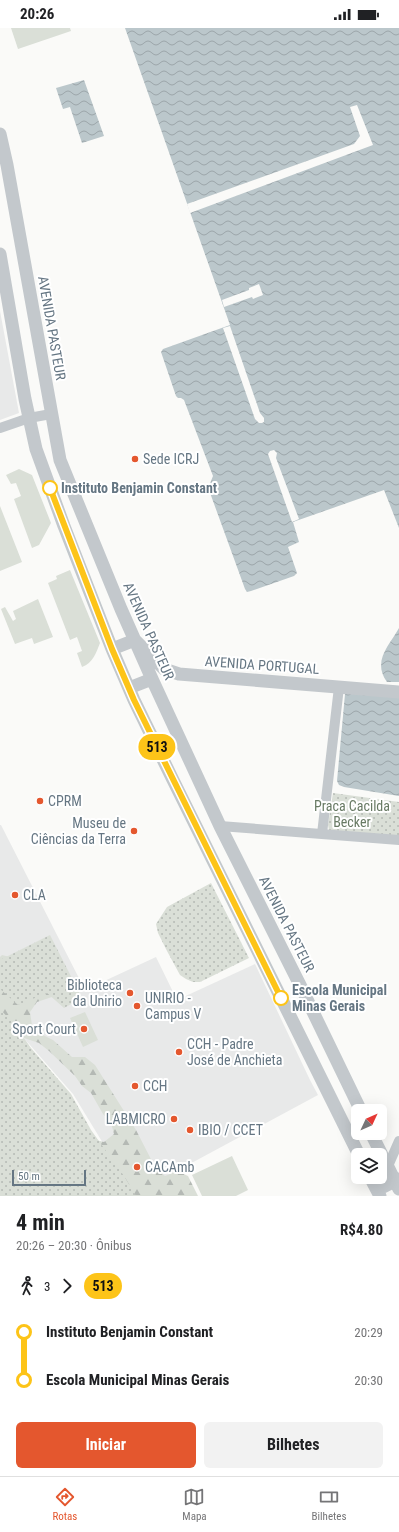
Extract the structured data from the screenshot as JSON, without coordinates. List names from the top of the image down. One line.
{"streets":{"street":["AVENIDA PASTEUR","AVENIDA PORTUGAL"]},"crossings":[["AVENIDA PASTEUR","AVENIDA PORTUGAL"]],"parks":["Praca Cacilda Becker"],"places":["Sede ICRJ","Instituto Benjamin Constant","CPRM","Museu de Ciências da Terra","CLA","Biblioteca da Unirio","Escola Municipal Minas Gerais","UNIRIO - Campus V","Sport Court","CCH - Padre José de Anchieta","CCH","LABMICRO","IBIO / CCET","CACAmb"],"lines":["bus line 513"],"scale_bar":"50 m","north":"top right","page":{"status":"20:26","on_map":"513","scale":"50 m","heading":["4 min","20:26 – 20:30 · Ônibus","R$4.80"],"legs":["3","513"],"list":[{"name":"Instituto Benjamin Constant","value":"20:29"},{"name":"Escola Municipal Minas Gerais","value":"20:30"}],"buttons":["Iniciar","Bilhetes"],"tabs":["Rotas","Mapa","Bilhetes"]}}
